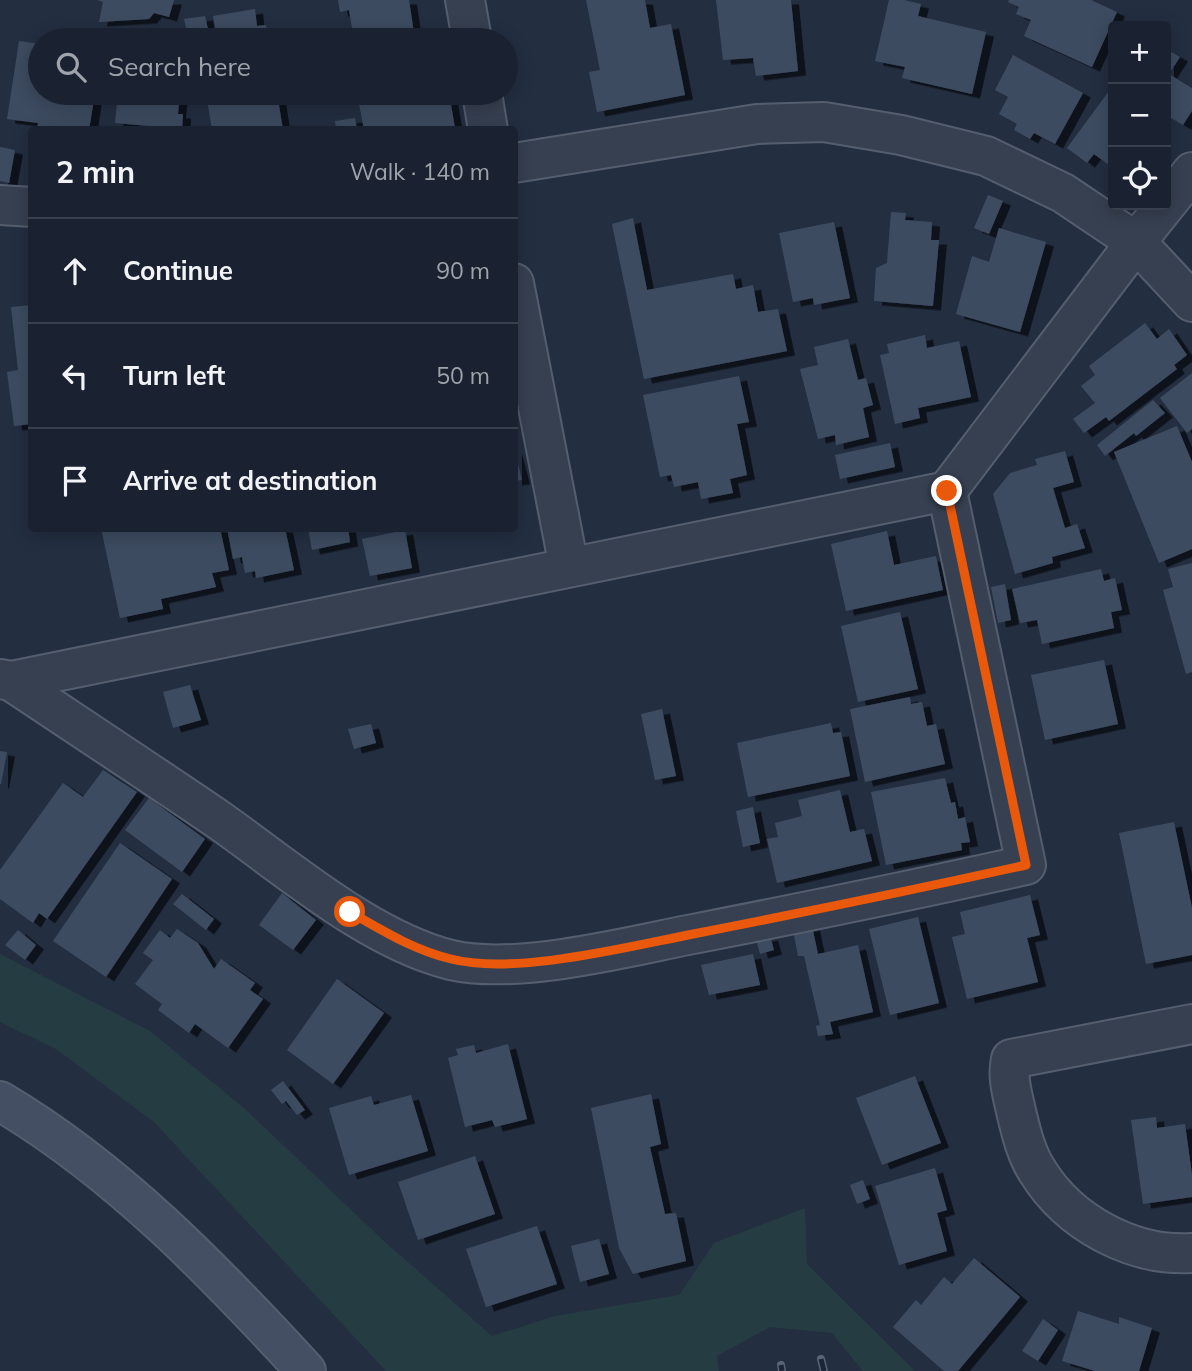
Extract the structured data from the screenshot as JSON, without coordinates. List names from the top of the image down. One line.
{"page":{"map_buttons":["+","−"],"search":"Search here","heading":["2 min","Walk · 140 m"],"list":[["Continue","90 m"],["Turn left","50 m"],"Arrive at destination"]}}
